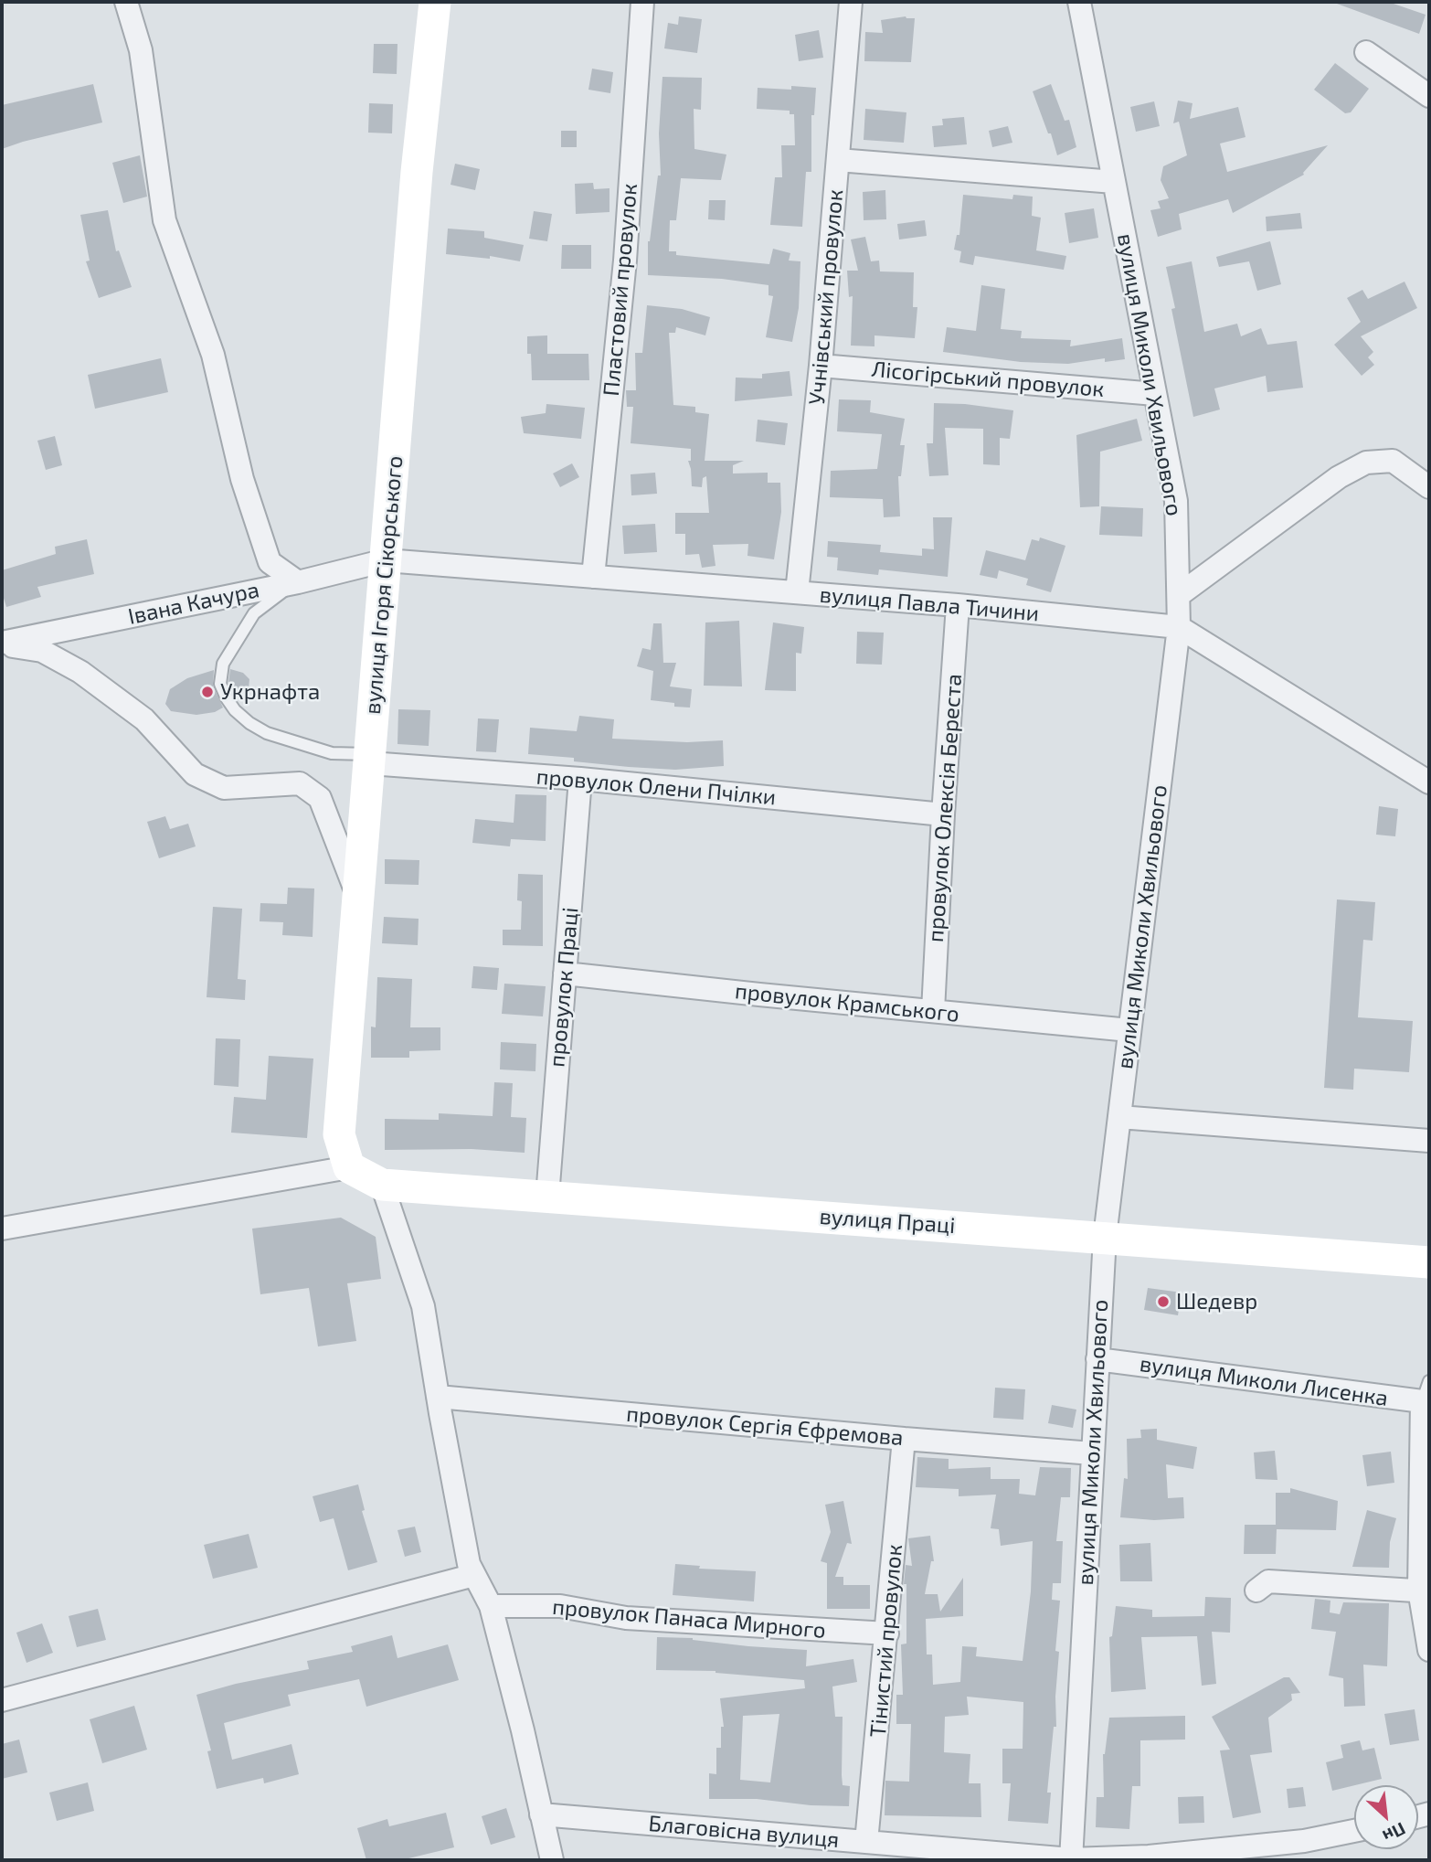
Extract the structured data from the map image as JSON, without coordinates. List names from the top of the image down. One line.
{"streets":{"main road":["вулиця Ігоря Сікорського","вулиця Праці"],"street":["Пластовий провулок","Учнівський провулок","вулиця Миколи Хвильового","Лісогірський провулок","Івана Качура","вулиця Павла Тичини","провулок Олени Пчілки","провулок Олексія Береста","провулок Праці","провулок Крамського","вулиця Миколи Лисенка","провулок Сергія Єфремова","провулок Панаса Мирного","Тінистий провулок","Благовісна вулиця"]},"crossings":[["Пластовий провулок","вулиця Павла Тичини"],["Учнівський провулок","Лісогірський провулок"],["Учнівський провулок","вулиця Павла Тичини"],["вулиця Миколи Хвильового","Лісогірський провулок"],["вулиця Миколи Хвильового","вулиця Павла Тичини"],["вулиця Миколи Хвильового","провулок Крамського"],["вулиця Миколи Хвильового","вулиця Праці"],["вулиця Миколи Хвильового","вулиця Миколи Лисенка"],["вулиця Миколи Хвильового","провулок Сергія Єфремова"],["вулиця Миколи Хвильового","Благовісна вулиця"],["вулиця Ігоря Сікорського","Івана Качура"],["вулиця Ігоря Сікорського","вулиця Павла Тичини"],["вулиця Ігоря Сікорського","провулок Олени Пчілки"],["вулиця Ігоря Сікорського","вулиця Праці"],["Івана Качура","вулиця Павла Тичини"],["вулиця Павла Тичини","провулок Олексія Береста"],["провулок Олени Пчілки","провулок Олексія Береста"],["провулок Олени Пчілки","провулок Праці"],["провулок Олексія Береста","провулок Крамського"],["провулок Праці","провулок Крамського"],["провулок Праці","вулиця Праці"],["провулок Сергія Єфремова","Тінистий провулок"],["провулок Панаса Мирного","Тінистий провулок"],["Тінистий провулок","Благовісна вулиця"]],"places":["Укрнафта","Шедевр"],"north":"bottom right"}
